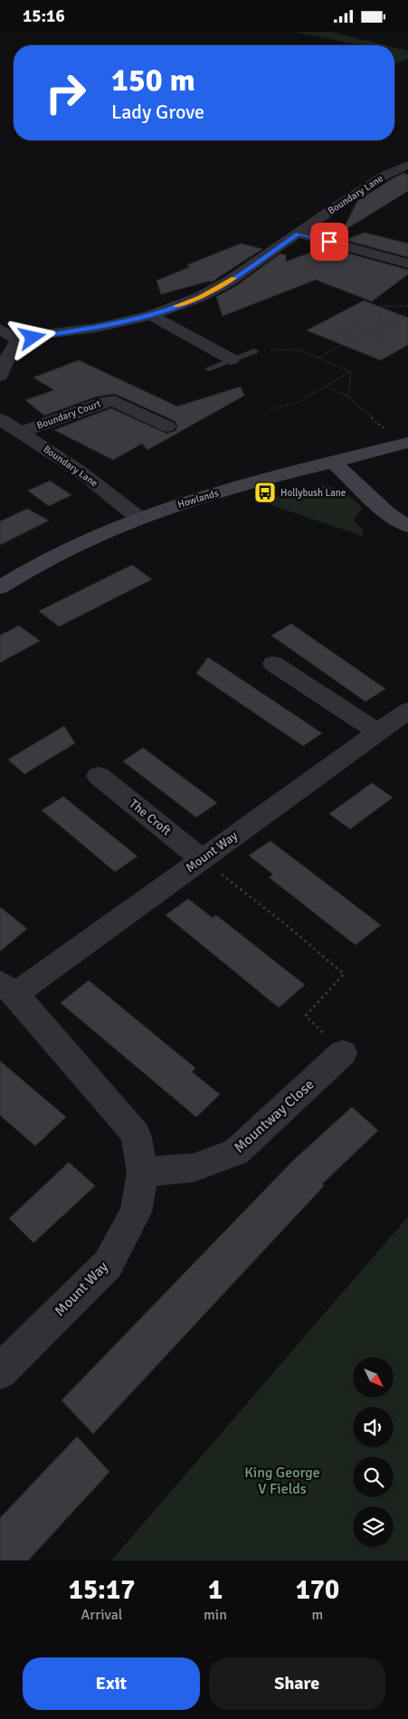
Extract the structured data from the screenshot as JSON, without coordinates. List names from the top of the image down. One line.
{"streets":{"street":["Boundary Lane","Boundary Court","Howlands","The Croft","Mount Way","Mountway Close"]},"crossings":[["Boundary Lane","Boundary Court"],["Boundary Lane","Howlands"],["The Croft","Mount Way"],["Mount Way","Mountway Close"]],"parks":["King George V Fields"],"places":{"bus stop":["Hollybush Lane"]},"north":"bottom right","page":{"status":"15:16","turn":["150 m","Lady Grove"],"eta":["15:17","Arrival","1","min","170","m"],"buttons":["Exit","Share"]}}
